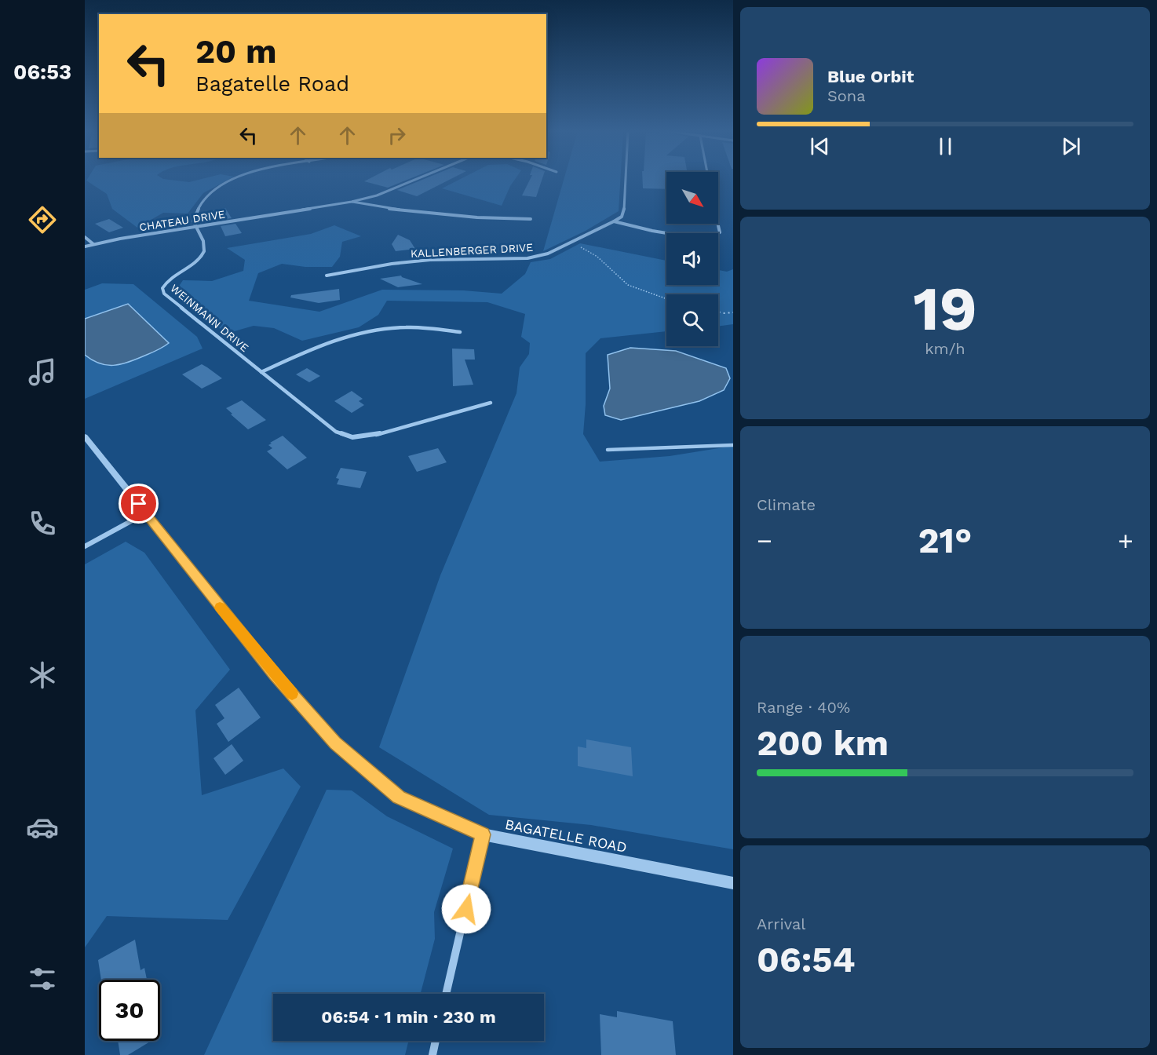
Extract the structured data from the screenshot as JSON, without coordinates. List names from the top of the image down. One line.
{"streets":{"street":["CHATEAU DRIVE","KALLENBERGER DRIVE","WEINMANN DRIVE","BAGATELLE ROAD"]},"crossings":[["CHATEAU DRIVE","WEINMANN DRIVE"]],"north":"bottom right","page":{"tabs":"06:53","turn":["20 m","Bagatelle Road"],"song":["Blue Orbit","Sona"],"tile":[["19","km/h"],"Climate",["Range · 40%","200 km"],["Arrival","06:54"]],"heat":["−","21°","+"],"limit":"30","trip":"06:54 · 1 min · 230 m"}}
